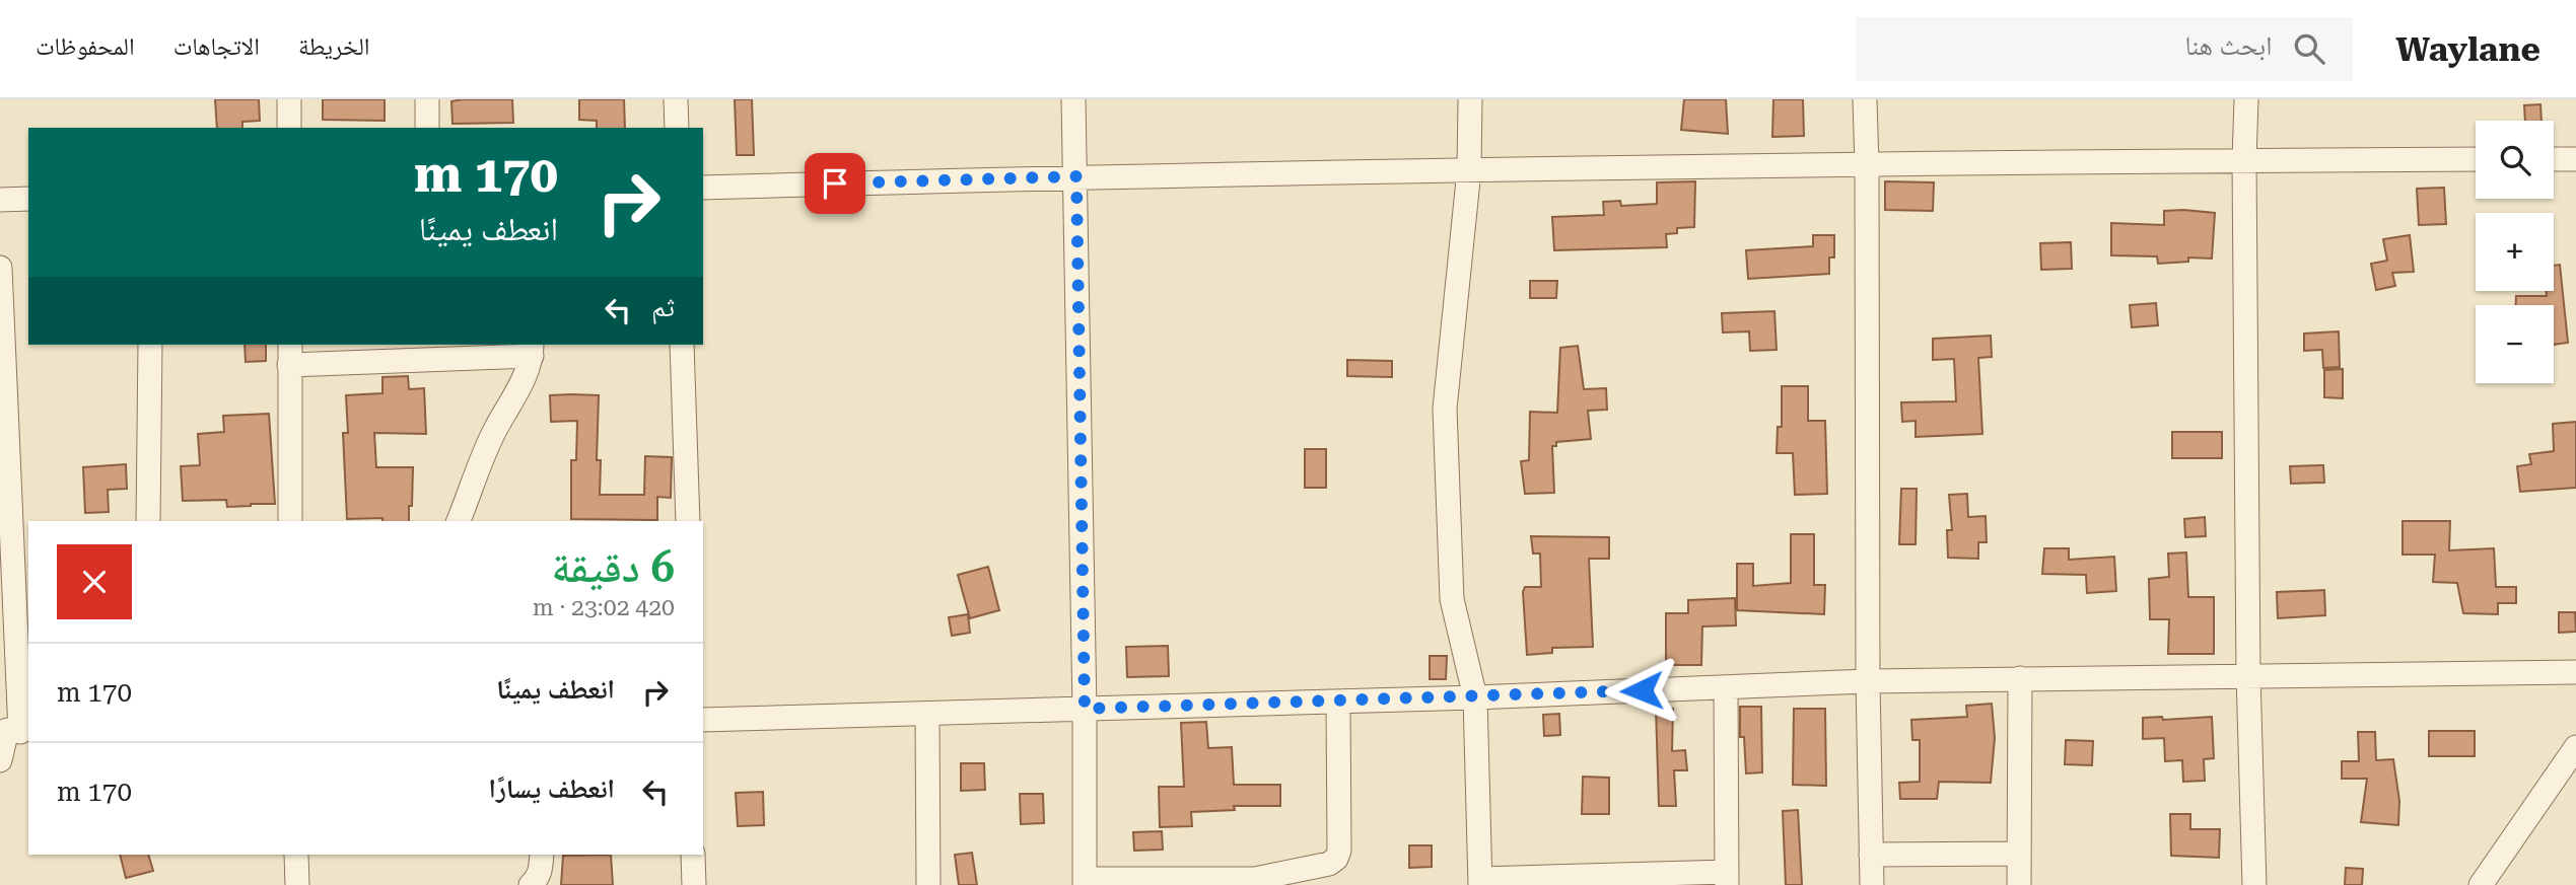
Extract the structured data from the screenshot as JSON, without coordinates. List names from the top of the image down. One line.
{"page":{"header":"Waylane","search":"ابحث هنا","nav":["الخريطة","الاتجاهات","المحفوظات"],"map_buttons":["+","−"],"turn":["170 m","انعطف يمينًا"],"then":"ثم","heading":["6 دقيقة","420 m · 23:02"],"list":[{"name":"انعطف يمينًا","value":"170 m"},{"name":"انعطف يسارًا","value":"170 m"}]}}
